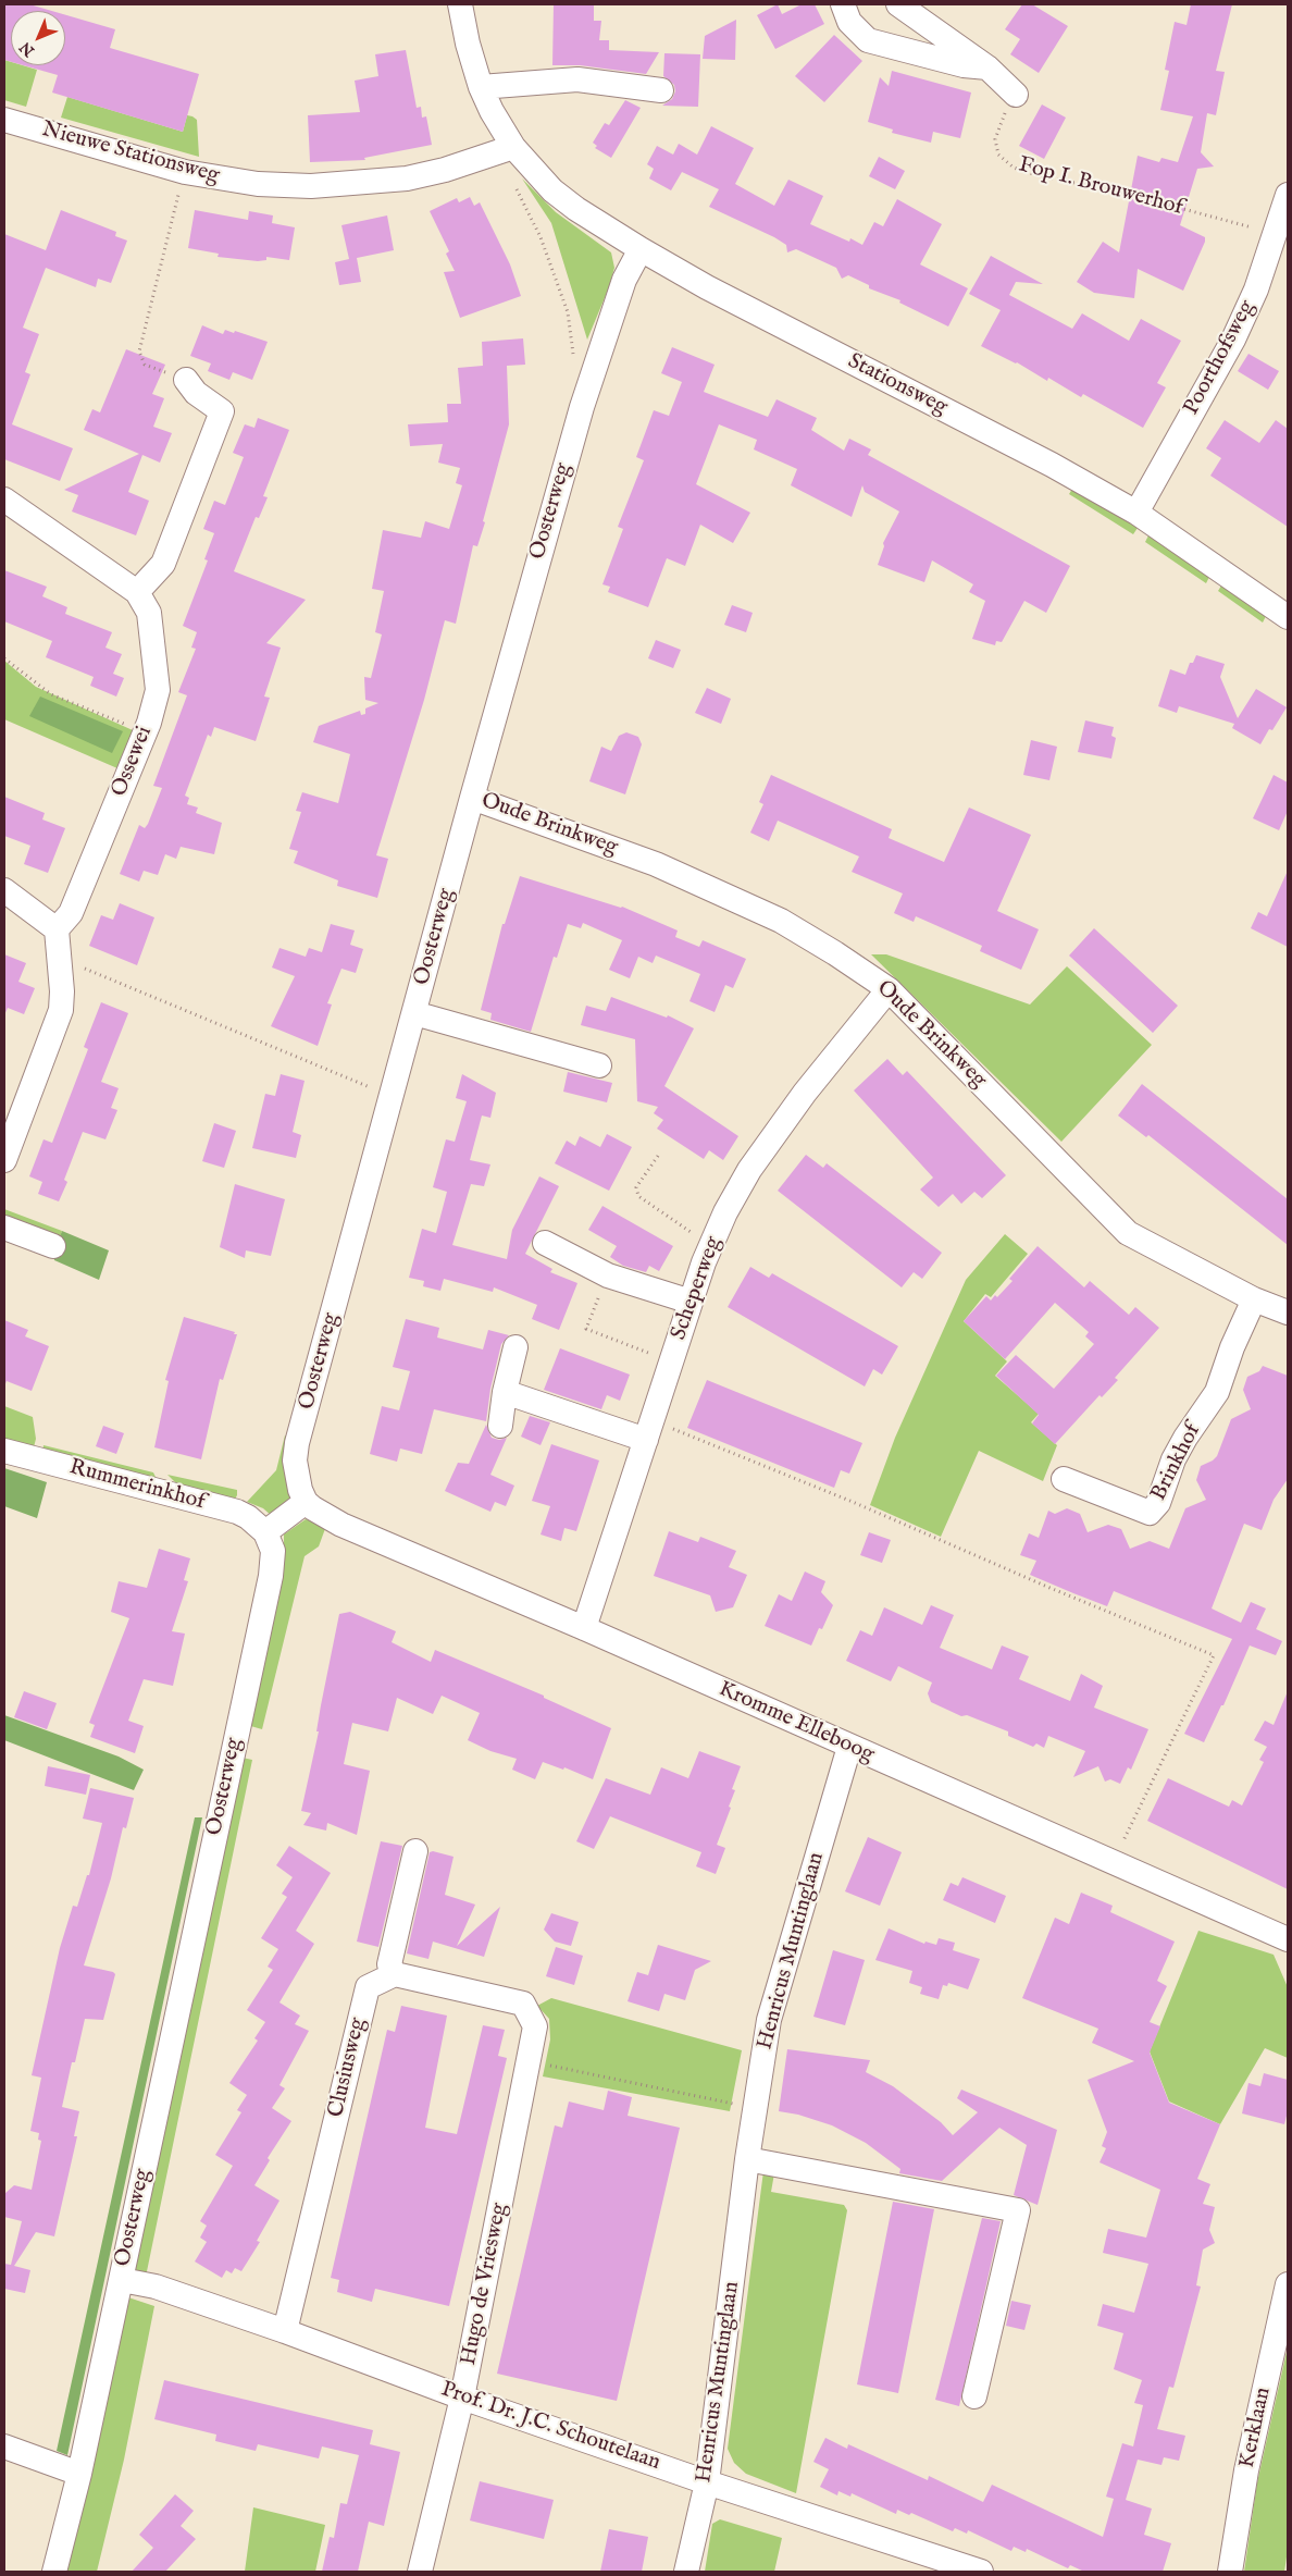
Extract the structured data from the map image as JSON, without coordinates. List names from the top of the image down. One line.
{"streets":{"street":["Nieuwe Stationsweg","Poorthofsweg","Stationsweg","Oosterweg","Ossewei","Oude Brinkweg","Scheperweg","Brinkhof","Rummerinkhof","Kromme Elleboog","Henricus Muntinglaan","Clusiusweg","Hugo de Vriesweg","Prof. Dr. J.C. Schoutelaan","Kerklaan"],"path":["Fop I. Brouwerhof"]},"crossings":[["Nieuwe Stationsweg","Stationsweg"],["Fop I. Brouwerhof","Poorthofsweg"],["Poorthofsweg","Stationsweg"],["Stationsweg","Oosterweg"],["Oosterweg","Oude Brinkweg"],["Oosterweg","Rummerinkhof"],["Oosterweg","Kromme Elleboog"],["Oosterweg","Prof. Dr. J.C. Schoutelaan"],["Oude Brinkweg","Scheperweg"],["Oude Brinkweg","Brinkhof"],["Scheperweg","Kromme Elleboog"],["Kromme Elleboog","Henricus Muntinglaan"],["Henricus Muntinglaan","Prof. Dr. J.C. Schoutelaan"],["Clusiusweg","Hugo de Vriesweg"],["Clusiusweg","Prof. Dr. J.C. Schoutelaan"],["Hugo de Vriesweg","Prof. Dr. J.C. Schoutelaan"]],"north":"bottom left"}
